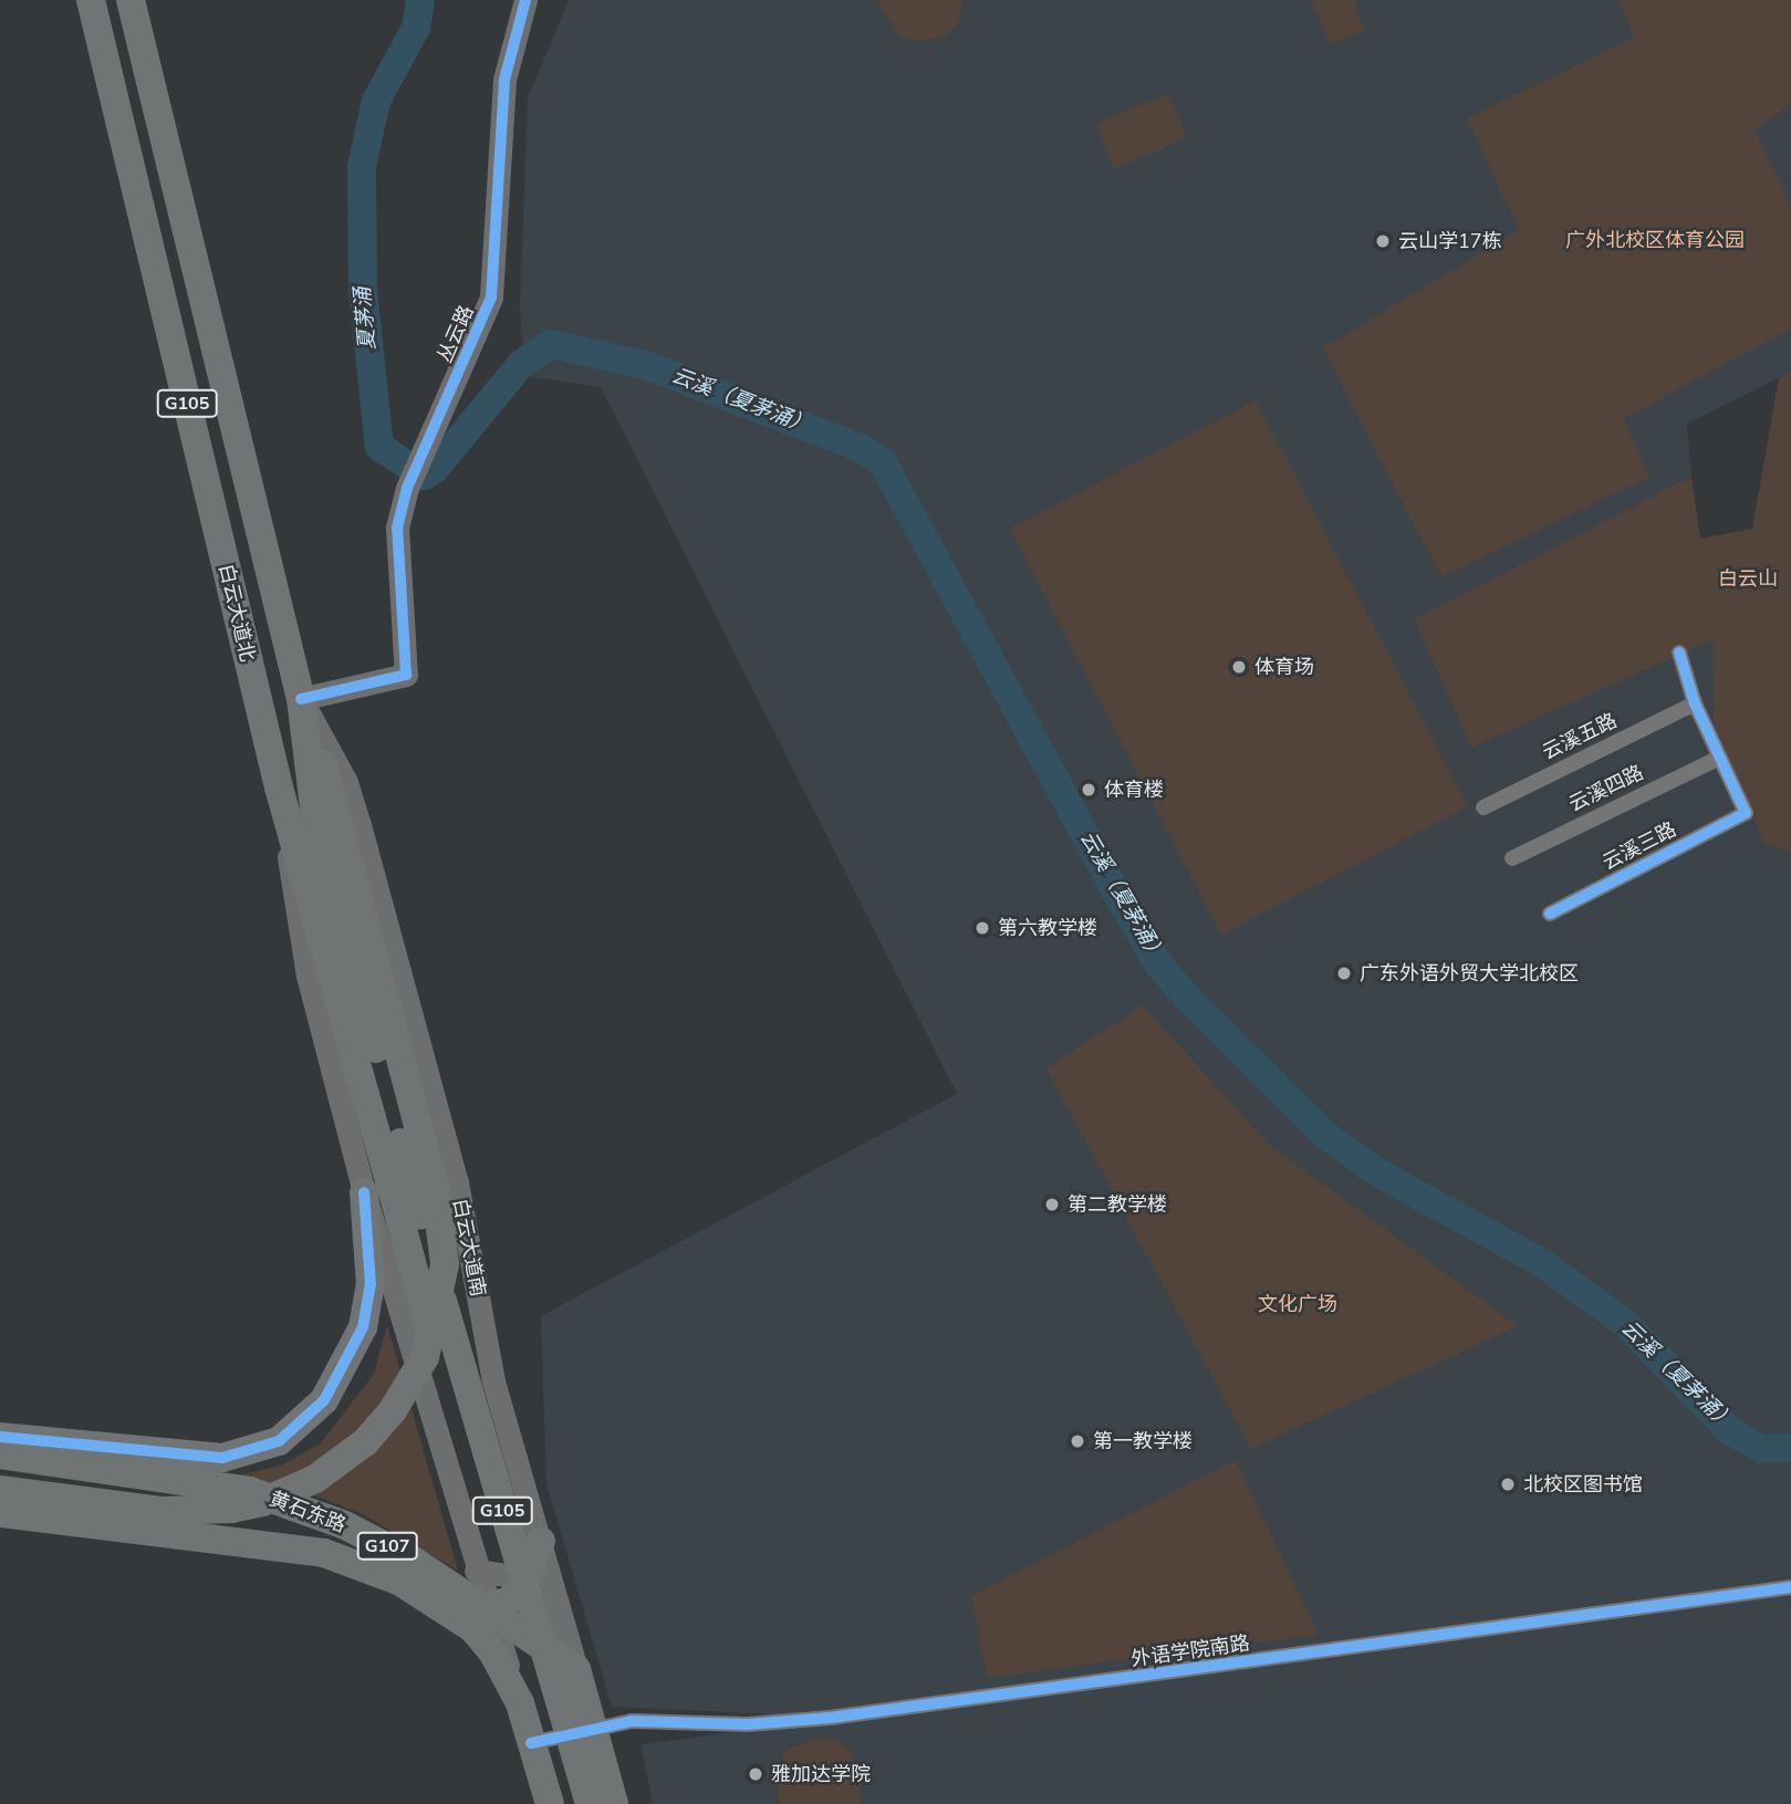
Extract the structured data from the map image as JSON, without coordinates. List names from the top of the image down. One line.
{"streets":{"highway":["G105","白云大道北","白云大道南","黄石东路","G107"],"main road":["丛云路"],"street":["云溪五路","云溪四路","云溪三路","外语学院南路"]},"crossings":[["丛云路","白云大道北"],["丛云路","白云大道南"],["G105","白云大道北"],["G105","白云大道南"],["白云大道北","白云大道南"],["云溪四路","云溪三路"],["白云大道南","黄石东路"],["白云大道南","外语学院南路"],["黄石东路","G107"],["G107","外语学院南路"]],"water":["夏茅涌","云溪（夏茅涌）"],"parks":["广外北校区体育公园","白云山","文化广场"],"places":["云山学17栋","体育场","体育楼","第六教学楼","广东外语外贸大学北校区","第二教学楼","第一教学楼","北校区图书馆","雅加达学院"]}
